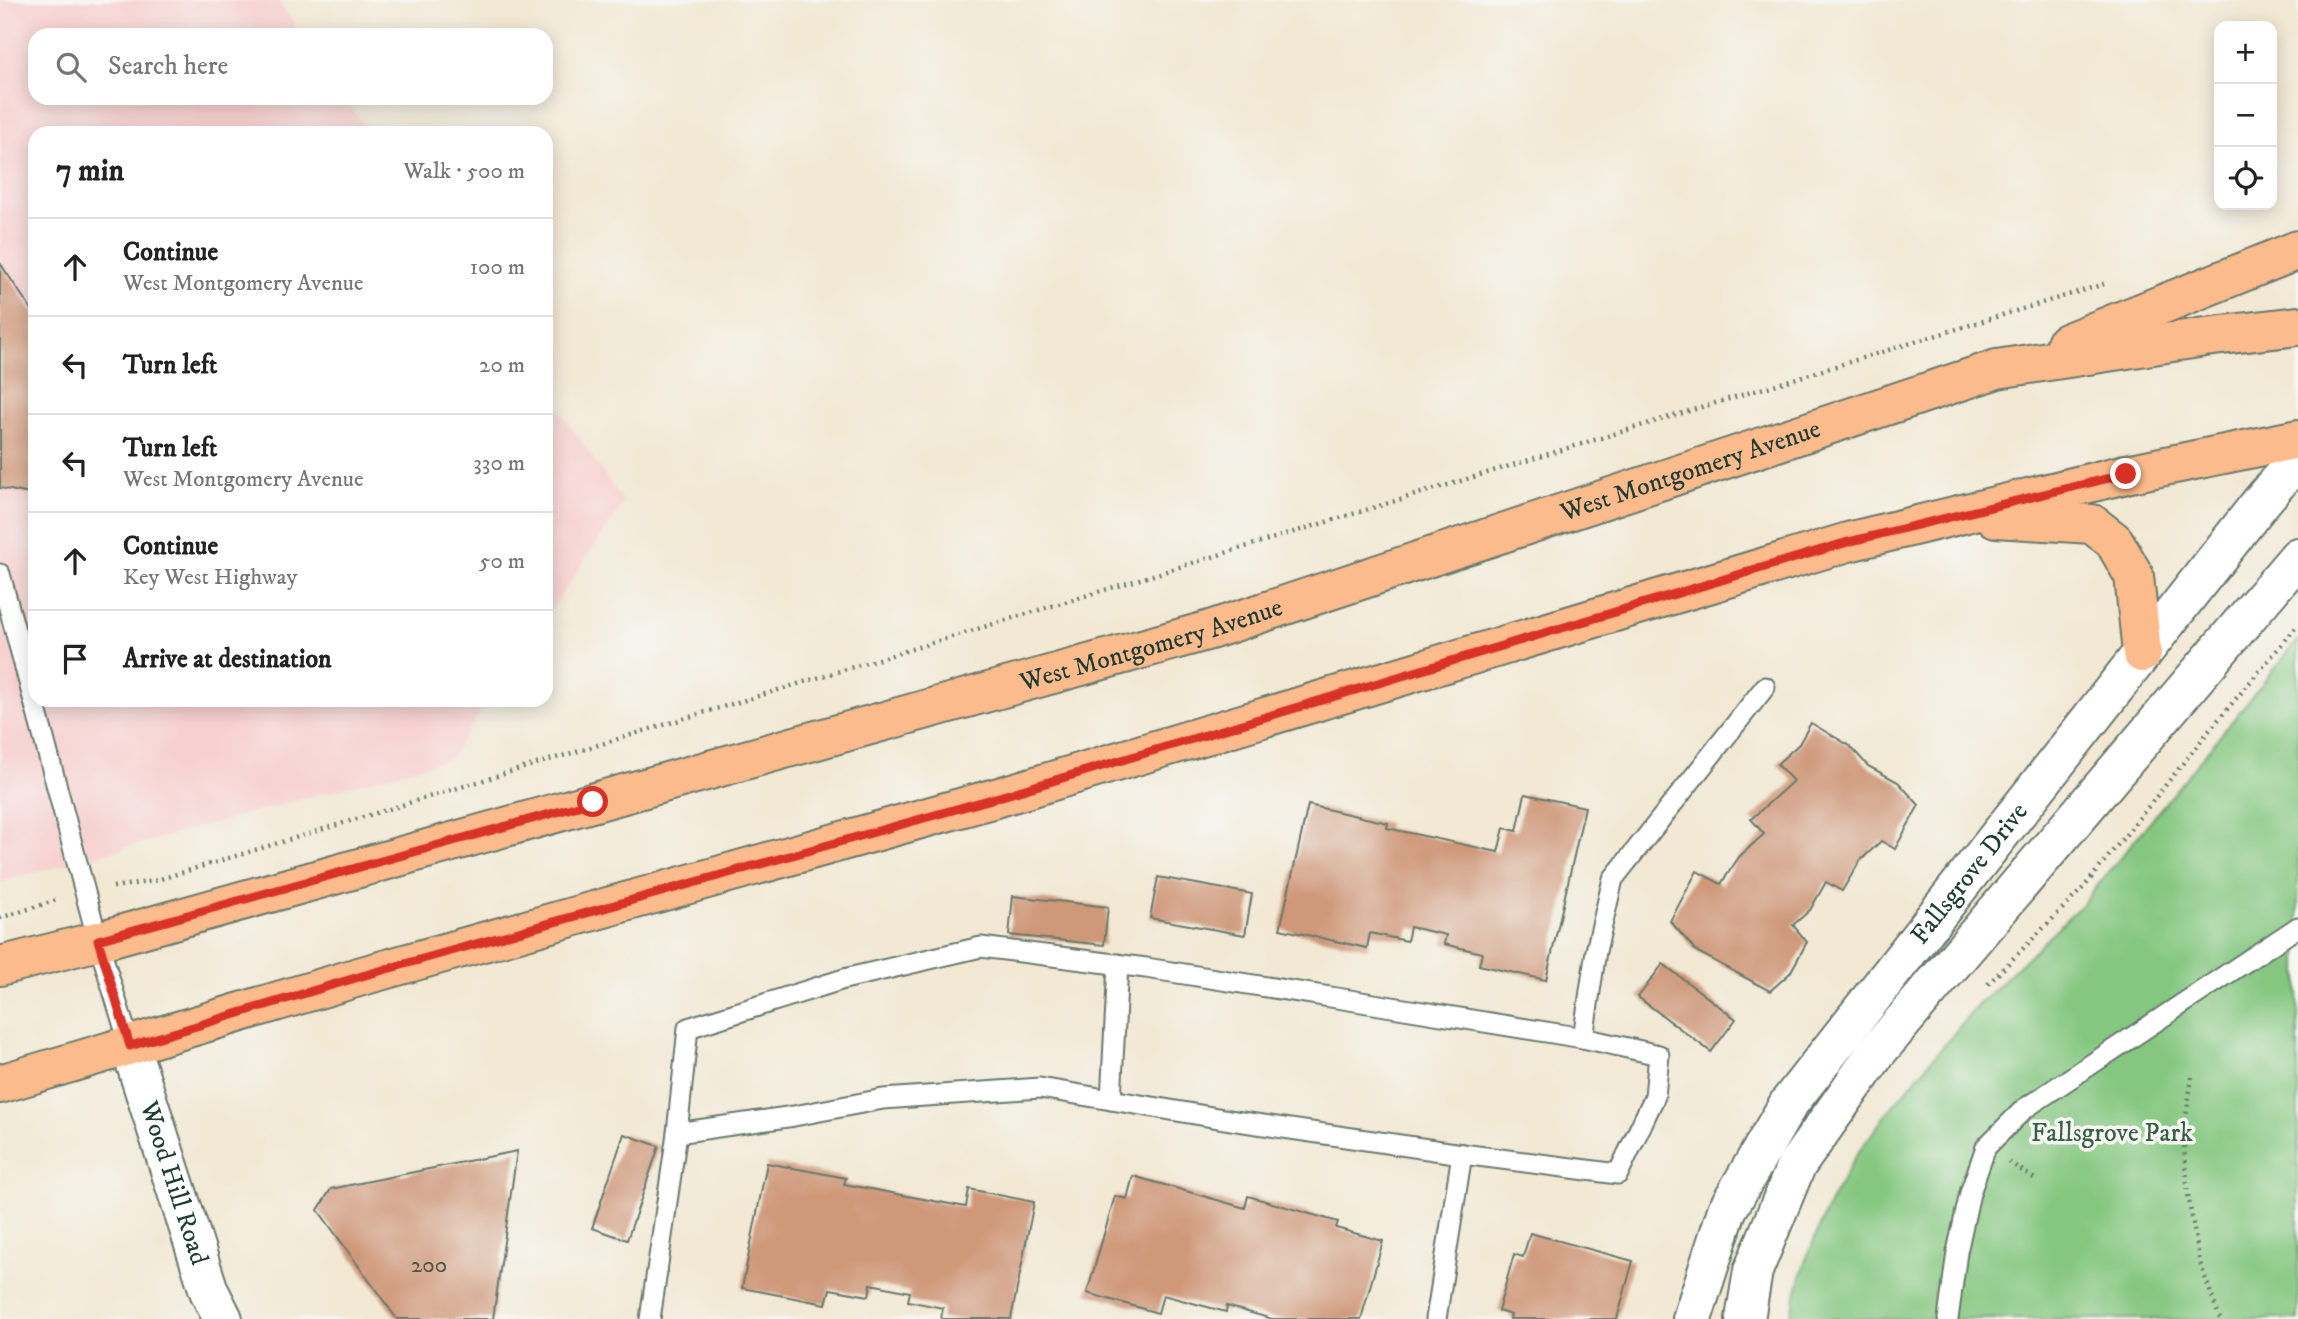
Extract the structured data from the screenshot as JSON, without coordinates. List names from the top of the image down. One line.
{"streets":{"main road":["West Montgomery Avenue"],"street":["Fallsgrove Drive","Wood Hill Road"]},"parks":["Fallsgrove Park"],"house_numbers":["200"],"page":{"map_buttons":["+","−"],"search":"Search here","heading":["7 min","Walk · 500 m"],"list":[["Continue","West Montgomery Avenue","100 m"],["Turn left","20 m"],["Turn left","West Montgomery Avenue","330 m"],["Continue","Key West Highway","50 m"],"Arrive at destination"]}}
